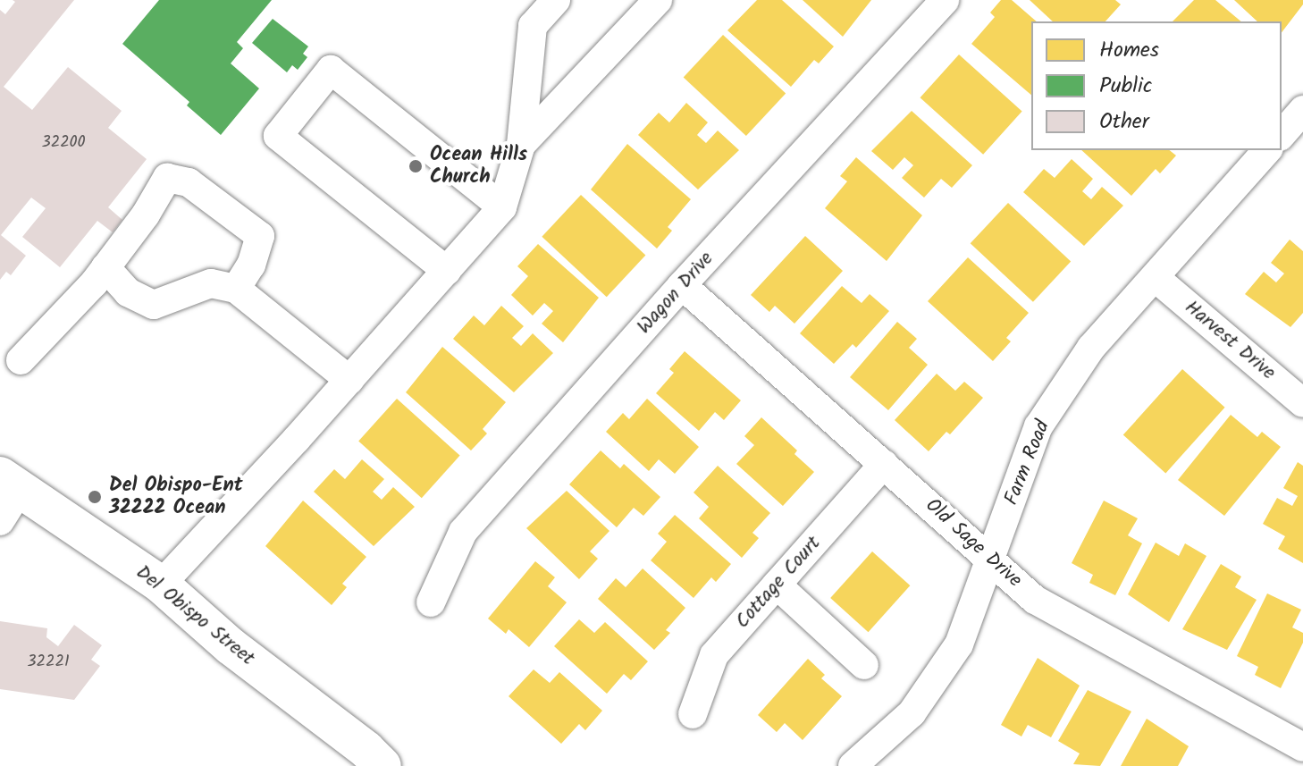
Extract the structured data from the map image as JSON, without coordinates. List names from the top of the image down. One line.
{"streets":{"main road":["Del Obispo Street"],"street":["Wagon Drive","Harvest Drive","Farm Road","Old Sage Drive","Cottage Court"]},"crossings":[["Wagon Drive","Old Sage Drive"],["Harvest Drive","Farm Road"],["Farm Road","Old Sage Drive"],["Old Sage Drive","Cottage Court"]],"places":["Ocean Hills Church","Del Obispo-Ent 32222 Ocean"],"house_numbers":["32200","32221"],"legend":["Homes","Public","Other"]}
